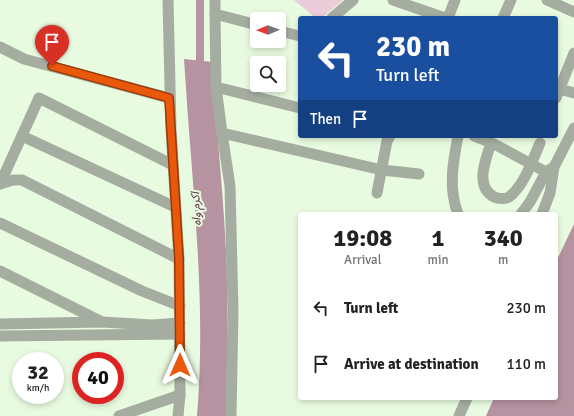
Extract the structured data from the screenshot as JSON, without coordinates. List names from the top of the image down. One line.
{"water":["اکرم واہ"],"north":"left","page":{"turn":["230 m","Turn left"],"then":"Then","eta":["19:08","Arrival","1","min","340","m"],"list":[{"name":"Turn left","value":"230 m"},{"name":"Arrive at destination","value":"110 m"}],"speed":"32 km/h","limit":"40"}}
